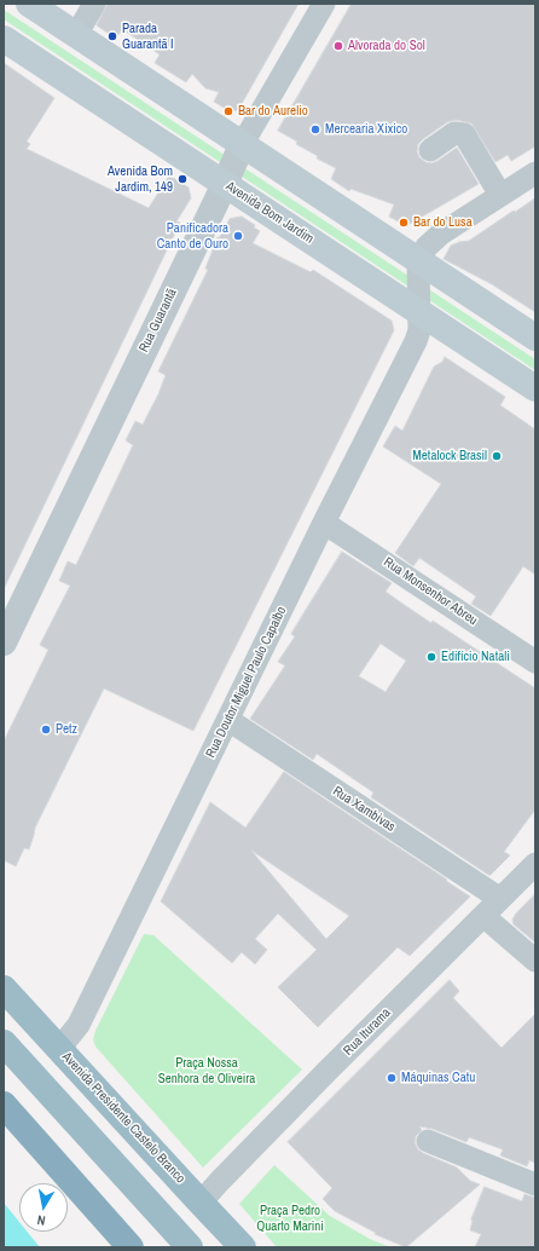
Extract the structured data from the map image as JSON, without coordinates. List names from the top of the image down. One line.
{"streets":{"highway":["Avenida Presidente Castelo Branco"],"main road":["Avenida Bom Jardim"],"street":["Rua Guarantã","Rua Monsenhor Abreu","Rua Doutor Miguel Paulo Capalbo","Rua Xambivas","Rua Iturama"]},"crossings":[["Avenida Bom Jardim","Rua Guarantã"],["Avenida Bom Jardim","Rua Doutor Miguel Paulo Capalbo"],["Rua Monsenhor Abreu","Rua Doutor Miguel Paulo Capalbo"],["Rua Doutor Miguel Paulo Capalbo","Rua Xambivas"],["Rua Doutor Miguel Paulo Capalbo","Avenida Presidente Castelo Branco"],["Rua Xambivas","Rua Iturama"],["Rua Iturama","Avenida Presidente Castelo Branco"]],"parks":["Praça Nossa Senhora de Oliveira","Praça Pedro Quarto Marini"],"places":["Parada Guarantã I","Alvorada do Sol","Bar do Aurelio","Mercearia Xixico","Avenida Bom Jardim, 149","Bar do Lusa","Panificadora Canto de Ouro","Metalock Brasil","Edifício Natali","Petz","Máquinas Catu"],"north":"bottom"}
